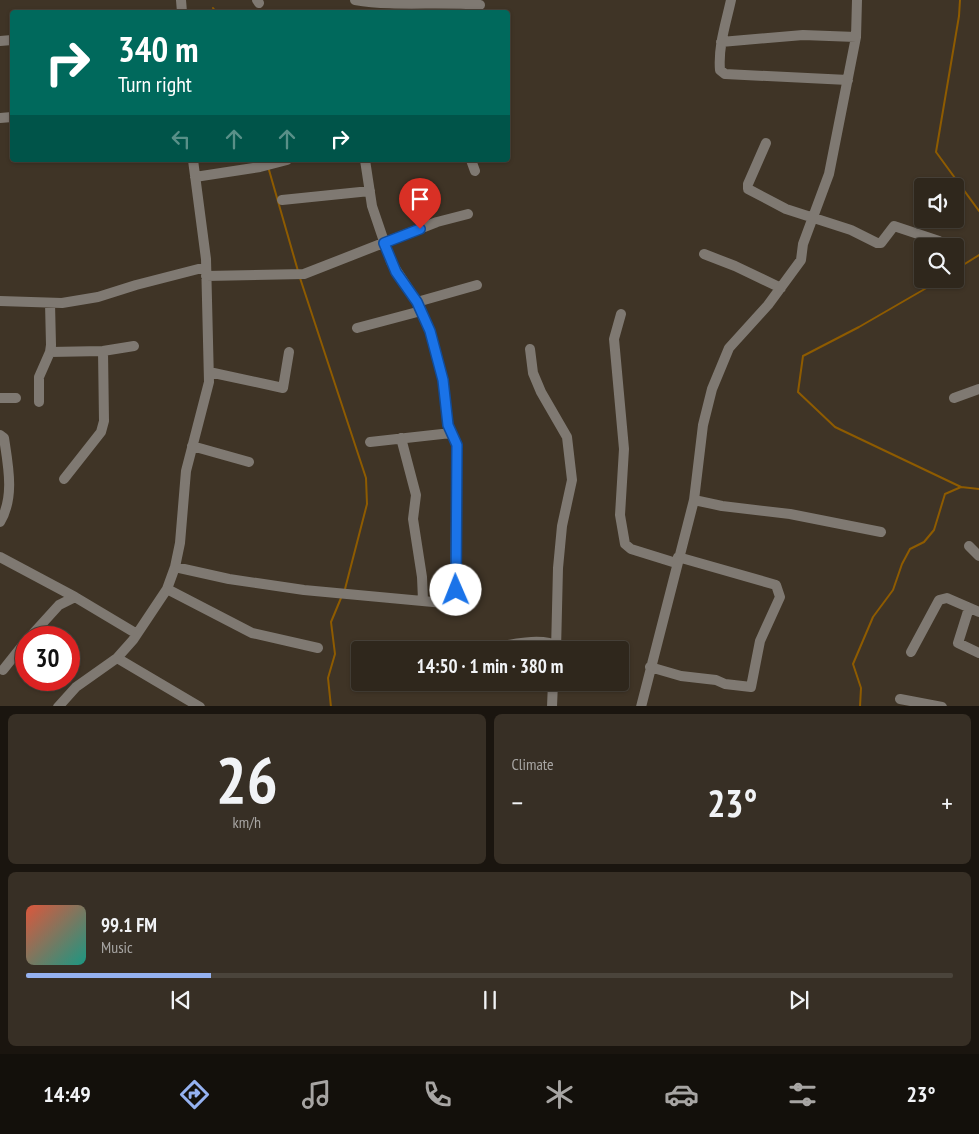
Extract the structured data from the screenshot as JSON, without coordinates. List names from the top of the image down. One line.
{"page":{"turn":["340 m","Turn right"],"limit":"30","trip":"14:50 · 1 min · 380 m","tile":[["26","km/h"],"Climate"],"heat":["−","23°","+"],"song":["99.1 FM","Music"],"tabs":["14:49","23°"]}}
